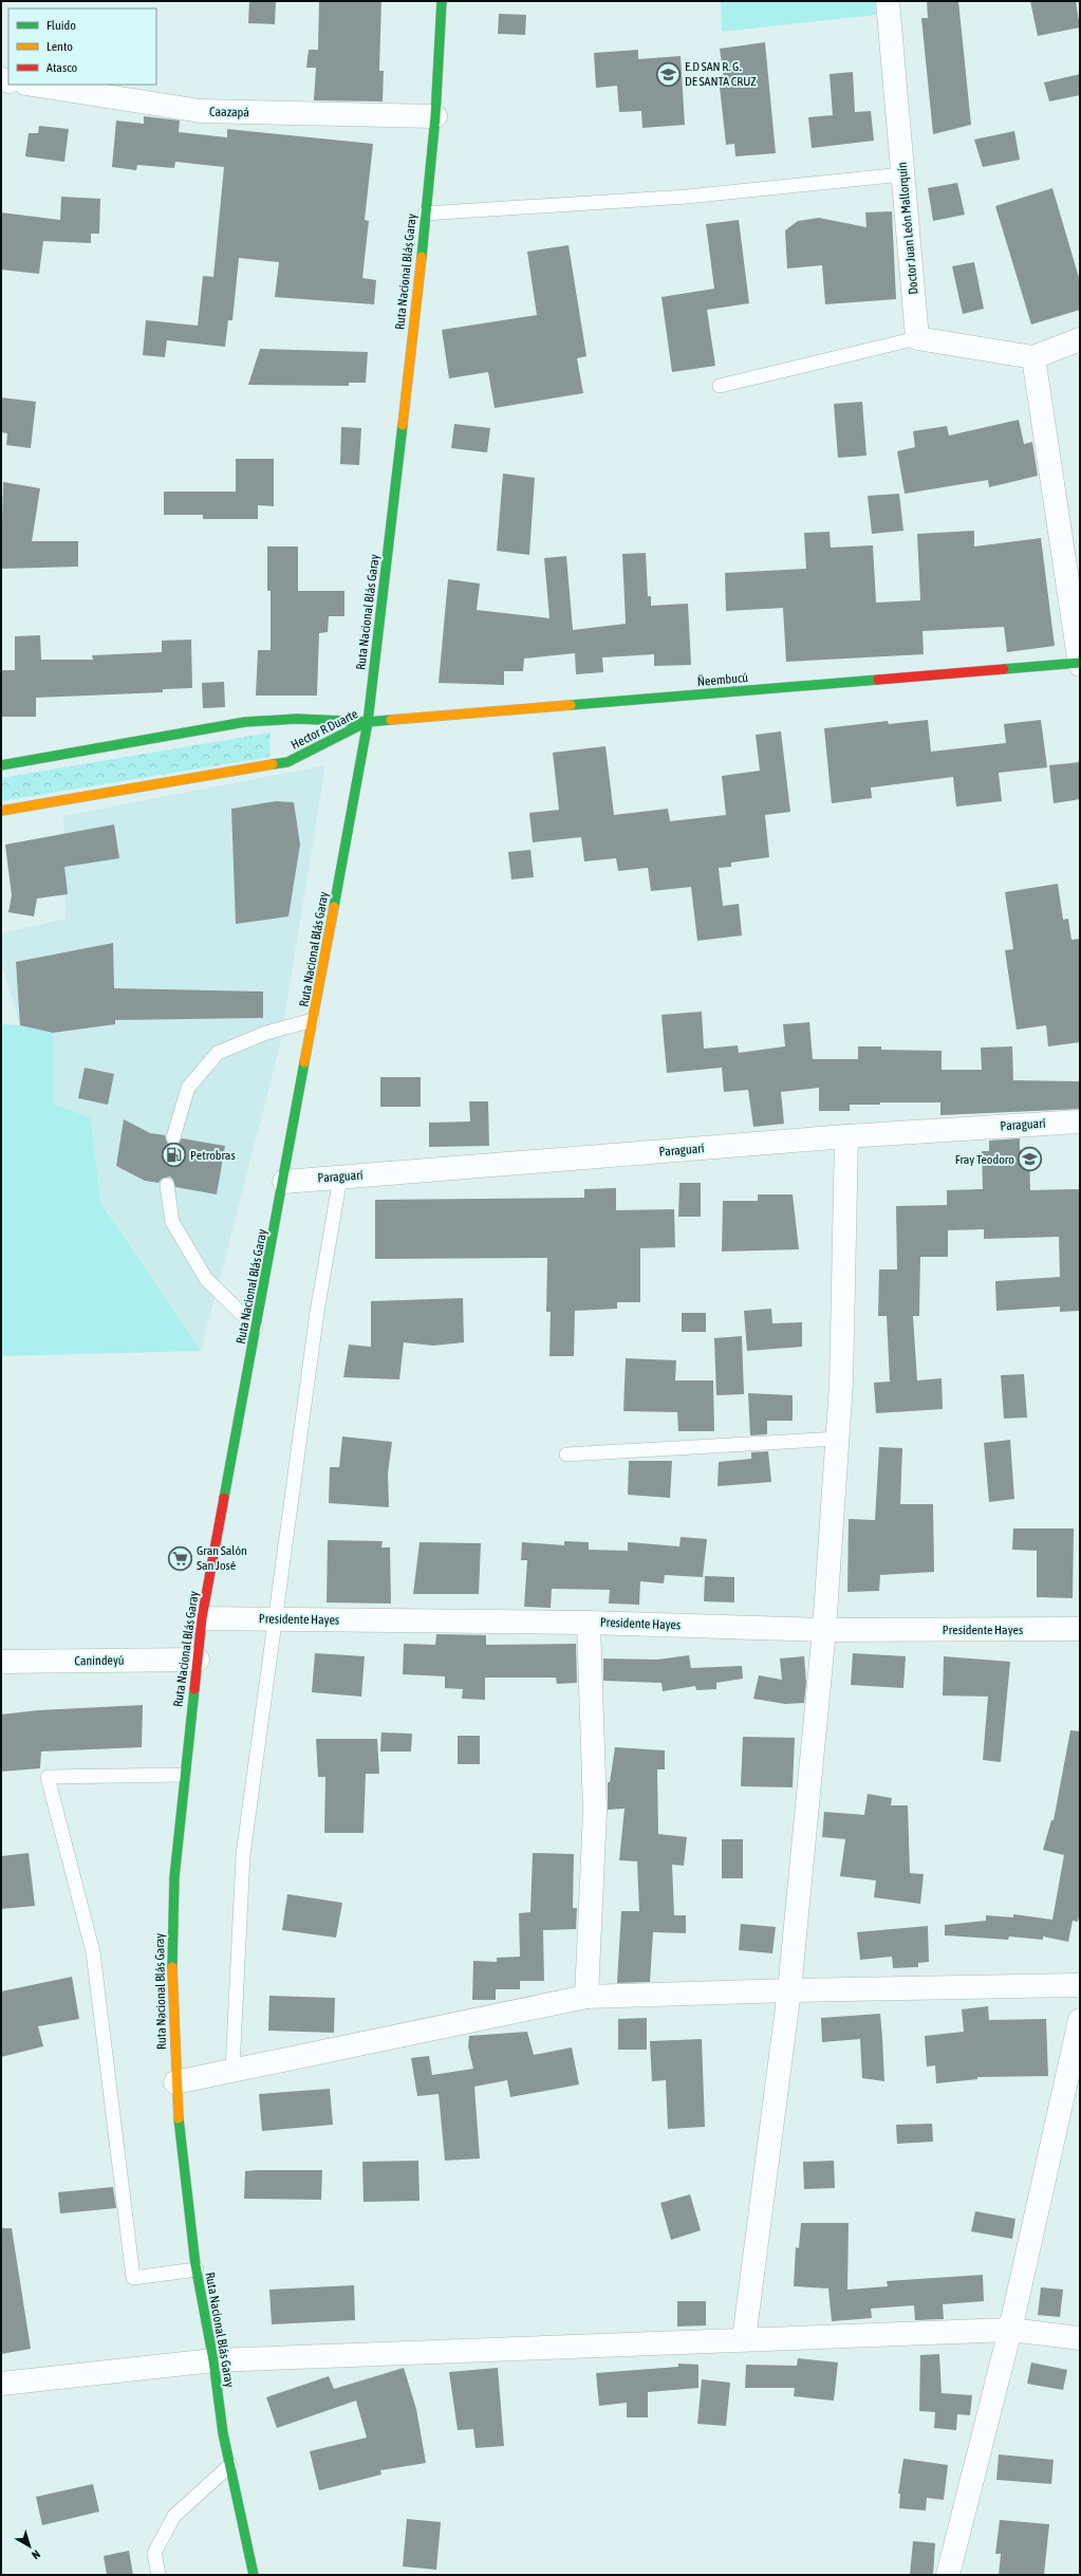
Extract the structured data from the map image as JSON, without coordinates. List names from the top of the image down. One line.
{"streets":{"main road":["Ruta Nacional Blás Garay","Ñeembucú","Hector R Duarte"],"street":["Caazapá","Doctor Juan León Mallorquín","Paraguarí","Presidente Hayes","Canindeyú"]},"crossings":[["Caazapá","Ruta Nacional Blás Garay"],["Ruta Nacional Blás Garay","Ñeembucú"],["Ruta Nacional Blás Garay","Hector R Duarte"],["Ruta Nacional Blás Garay","Paraguarí"],["Ruta Nacional Blás Garay","Presidente Hayes"],["Ruta Nacional Blás Garay","Canindeyú"],["Ñeembucú","Hector R Duarte"]],"places":{"school or university":["E.D SAN R. G. DE SANTA CRUZ","Fray Teodoro"],"fuel station":["Petrobras"],"supermarket":["Gran Salón San José"]},"legend":["Fluido","Lento","Atasco"],"north":"bottom right"}
